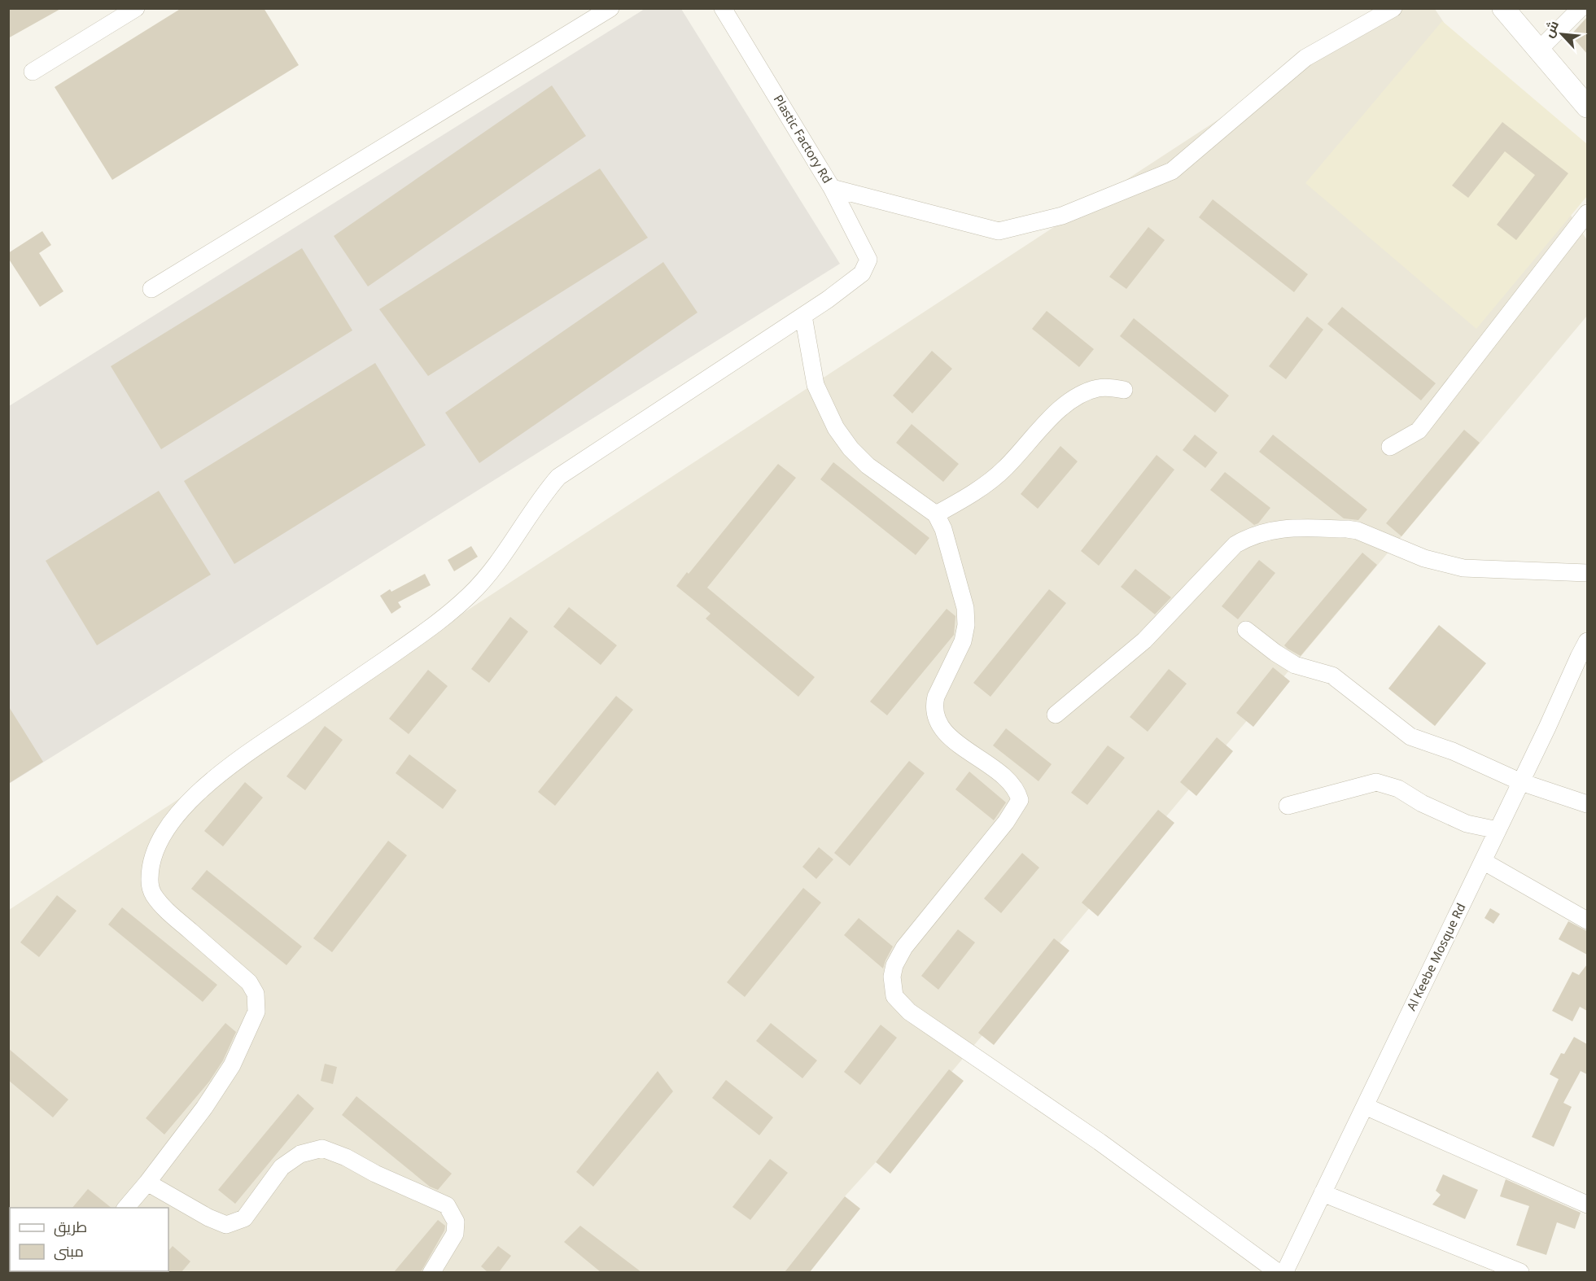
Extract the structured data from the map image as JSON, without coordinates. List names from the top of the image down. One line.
{"streets":{"street":["Plastic Factory Rd","Al Keebe Mosque Rd"]},"legend":["طريق","مبنى"],"north":"top left"}
